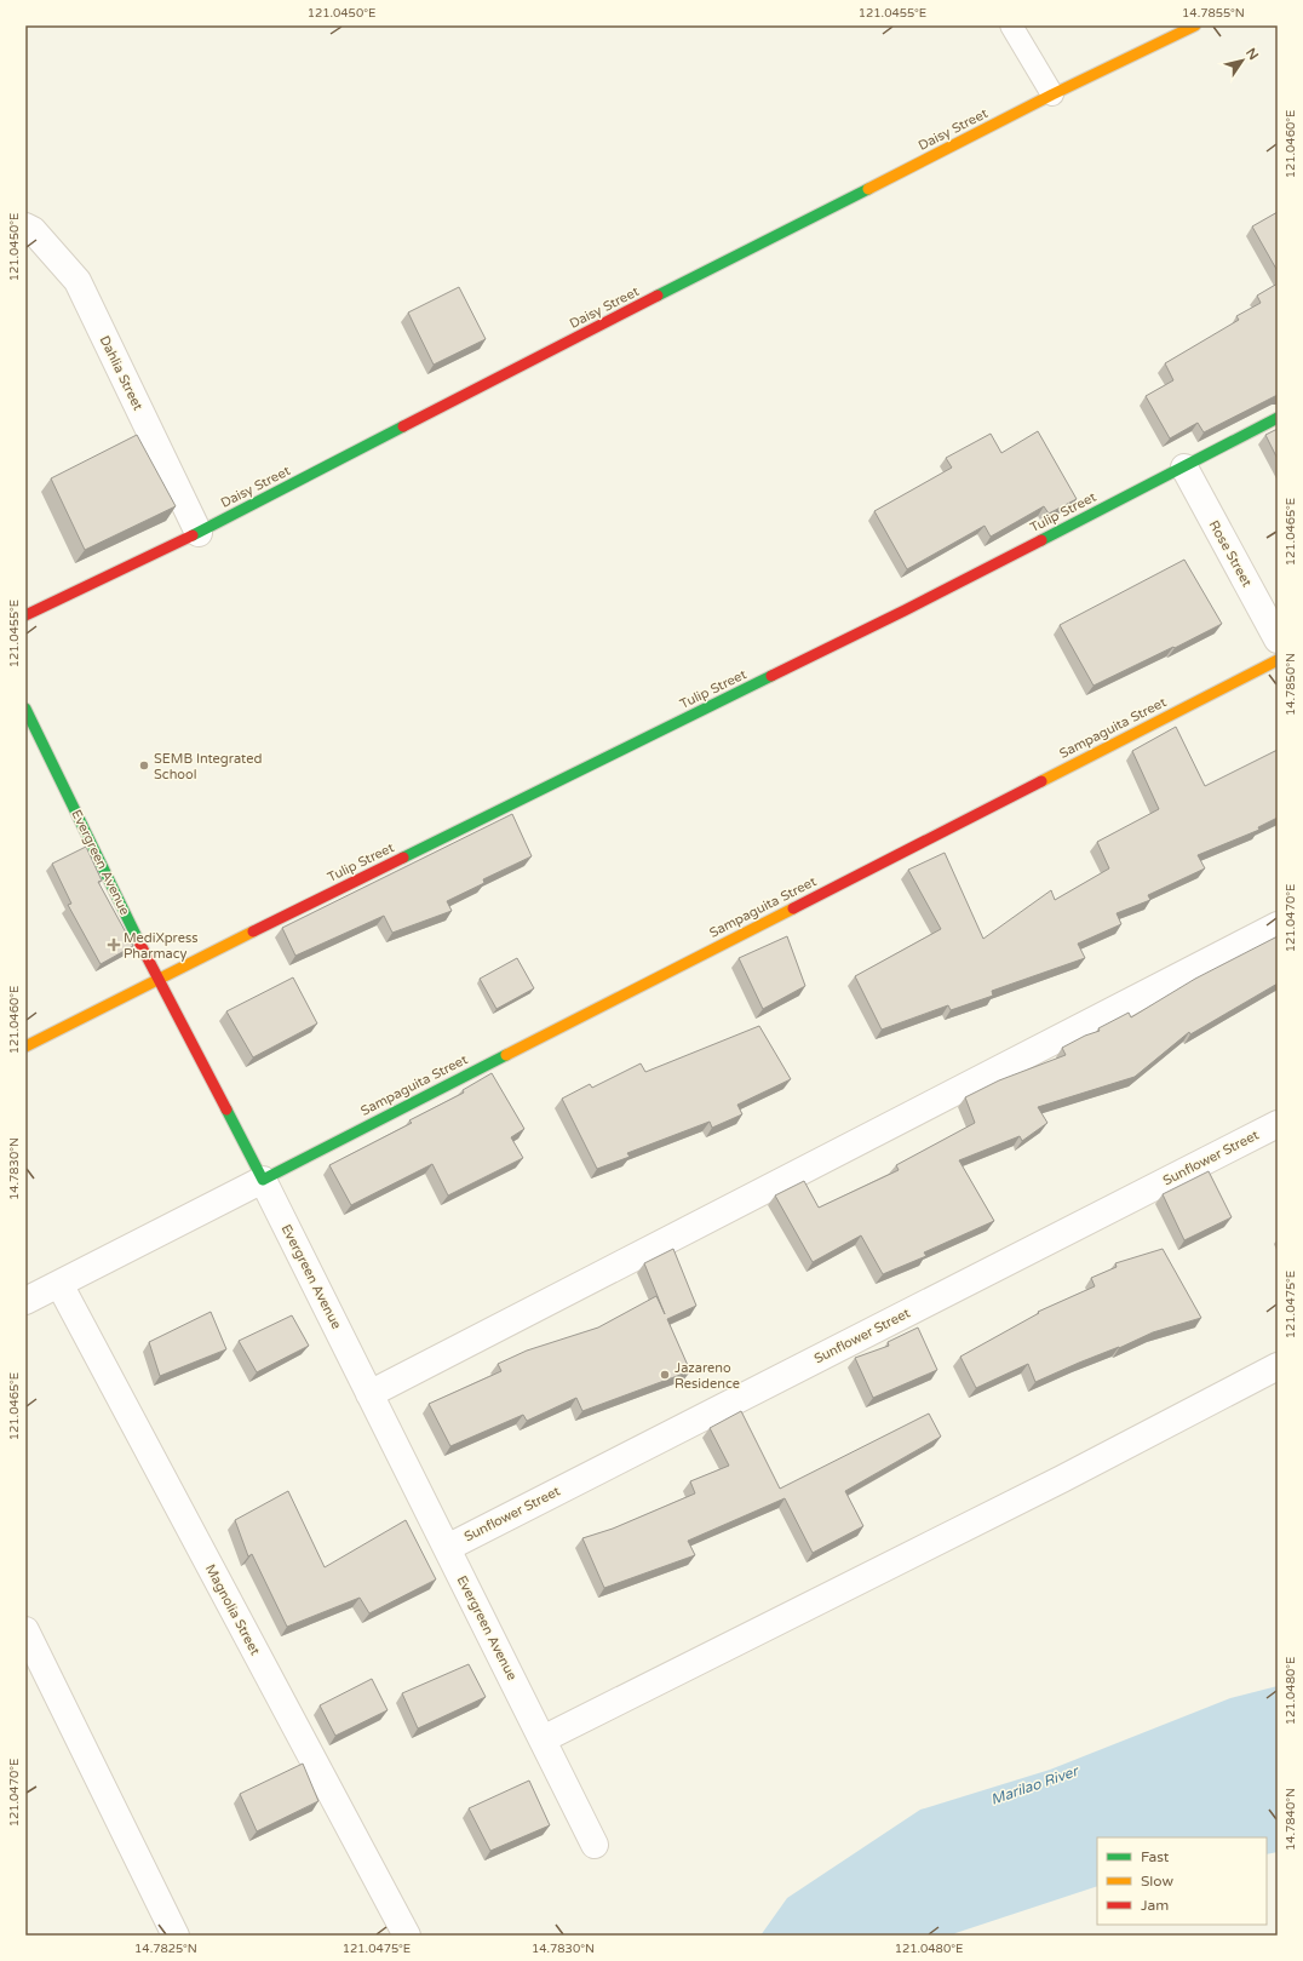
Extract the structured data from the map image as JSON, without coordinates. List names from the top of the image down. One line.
{"streets":{"street":["Daisy Street","Dahlia Street","Tulip Street","Rose Street","Sampaguita Street","Evergreen Avenue","Sunflower Street","Magnolia Street"]},"crossings":[["Daisy Street","Dahlia Street"],["Tulip Street","Rose Street"],["Tulip Street","Evergreen Avenue"],["Sampaguita Street","Evergreen Avenue"],["Evergreen Avenue","Sunflower Street"]],"water":["Marilao River"],"places":{"other":["SEMB Integrated School","Jazareno Residence"],"health":["MediXpress Pharmacy"]},"legend":["Fast","Slow","Jam"],"north":"top right","coordinates":["121.0450°E","121.0455°E","14.7855°N","121.0460°E","121.0465°E","14.7850°N","121.0470°E","14.7830°N","121.0475°E","121.0480°E","14.7840°N","14.7825°N"]}
